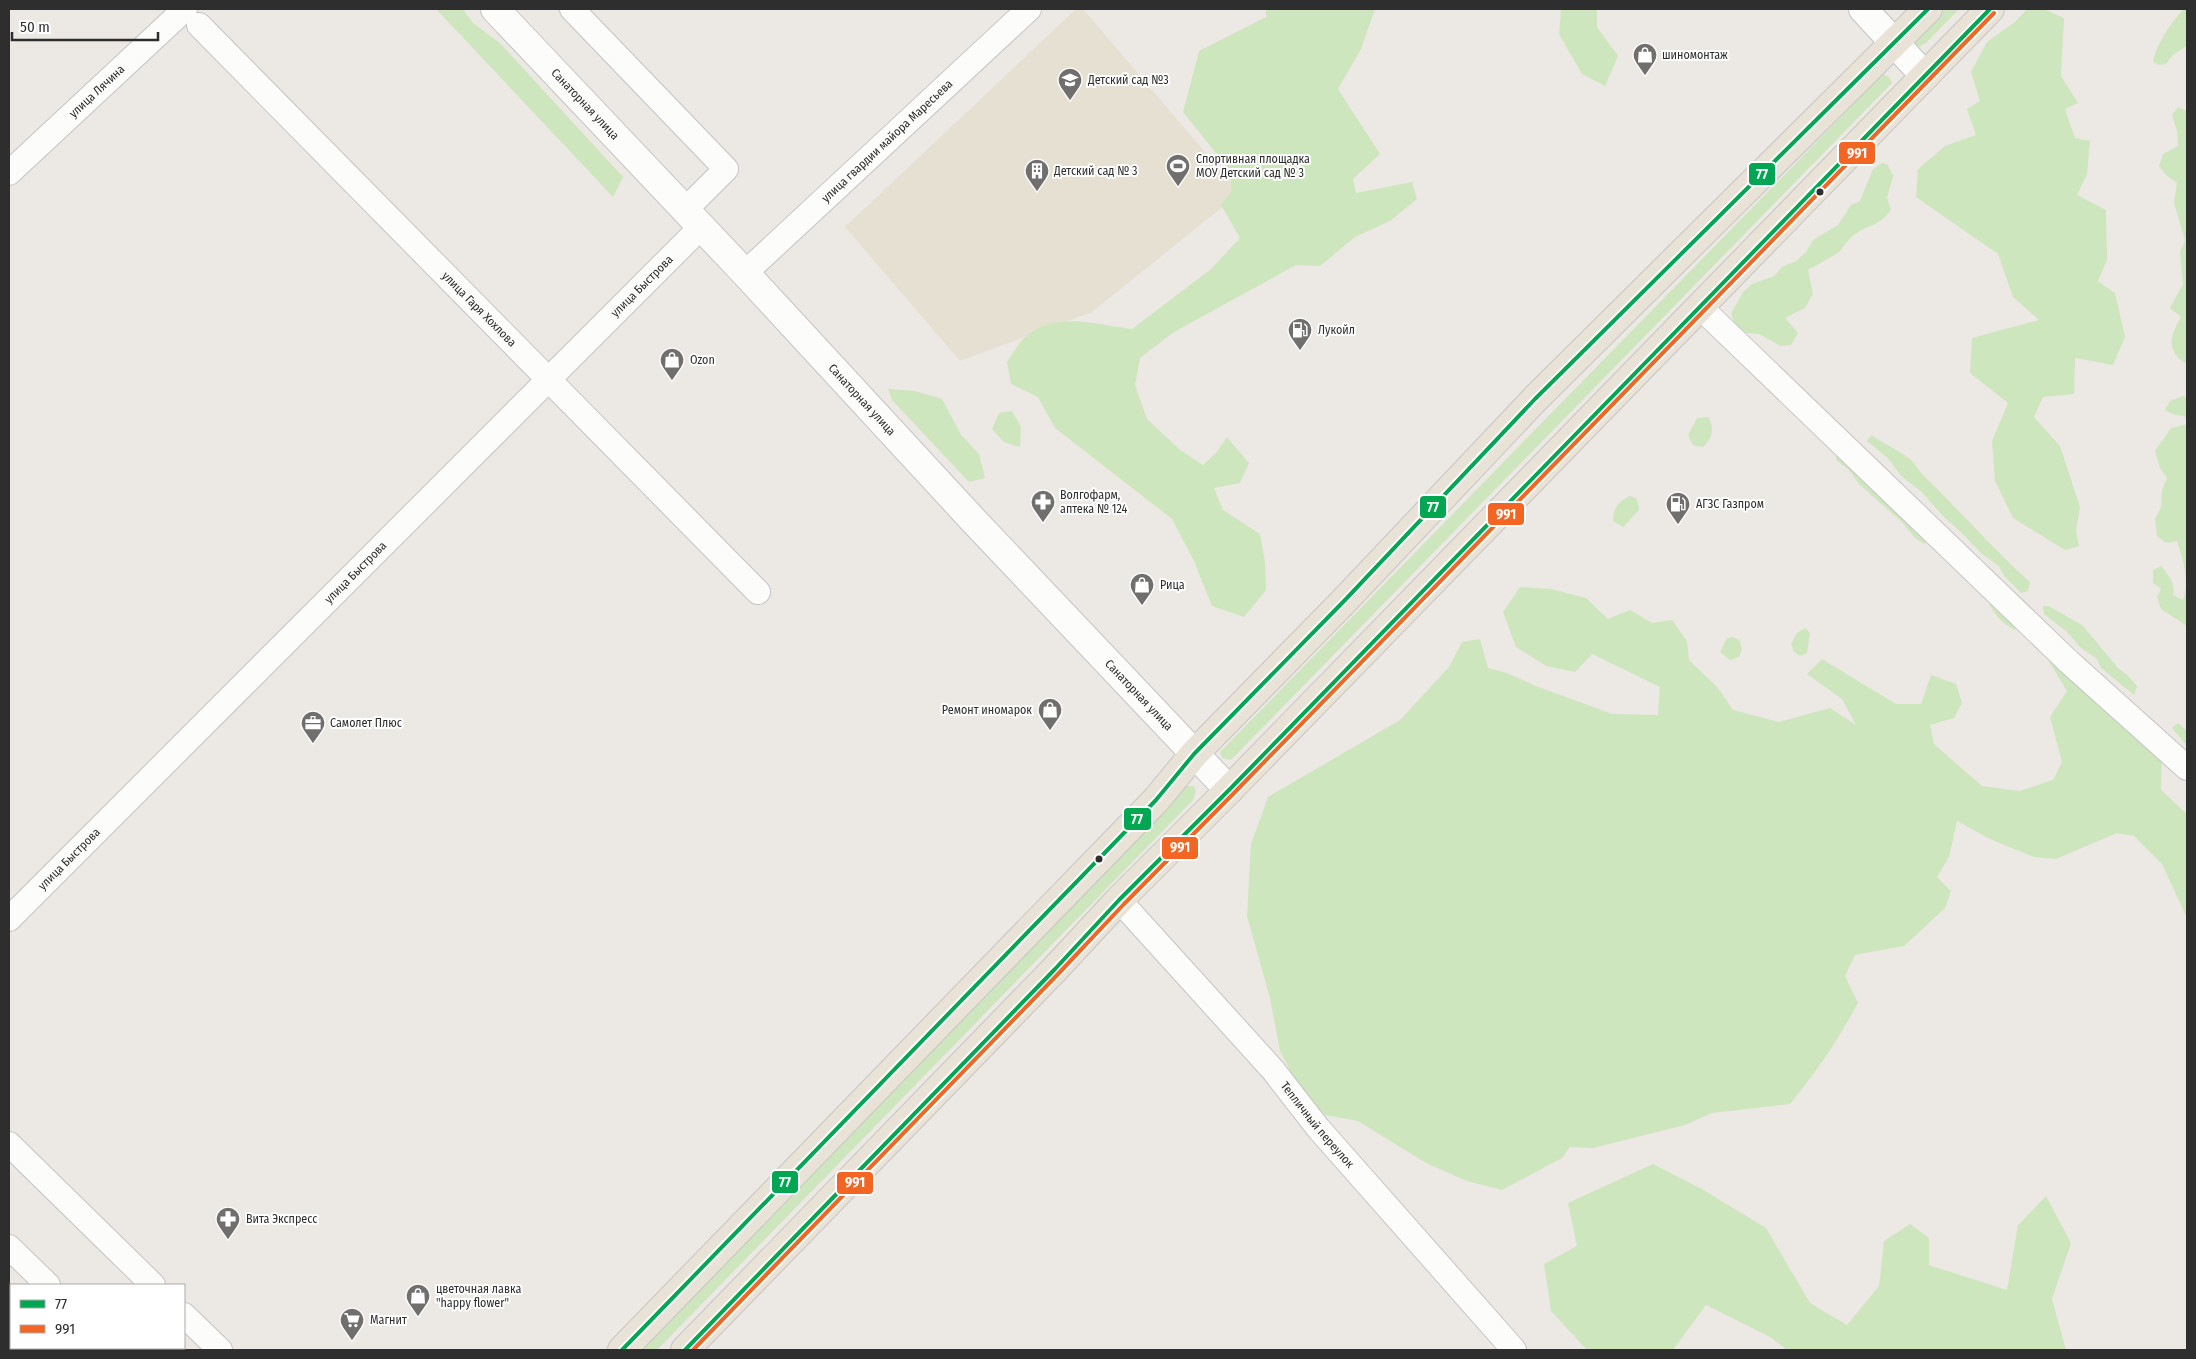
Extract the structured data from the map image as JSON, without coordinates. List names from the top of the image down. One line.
{"streets":{"street":["улица Лячина","Санаторная улица","улица гвардии майора Маресьева","улица Быстрова","улица Гаря Хохлова","Тепличный переулок"]},"crossings":[["улица Лячина","улица Гаря Хохлова"],["Санаторная улица","улица гвардии майора Маресьева"],["Санаторная улица","улица Быстрова"],["улица Быстрова","улица Гаря Хохлова"]],"places":{"shop":["шиномонтаж","Ozon","Рица","Ремонт иномарок","цветочная лавка \"happy flower\""],"school or university":["Детский сад №3"],"sports":["Спортивная площадка МОУ Детский сад № 3"],"building":["Детский сад № 3"],"fuel station":["Лукойл","АГЗС Газпром"],"pharmacy":["Волгофарм, аптека № 124","Вита Экспресс"],"office":["Самолет Плюс"],"supermarket":["Магнит"]},"lines":["transit line 77","transit line 991"],"legend":["77","991"],"scale_bar":"50 m"}
